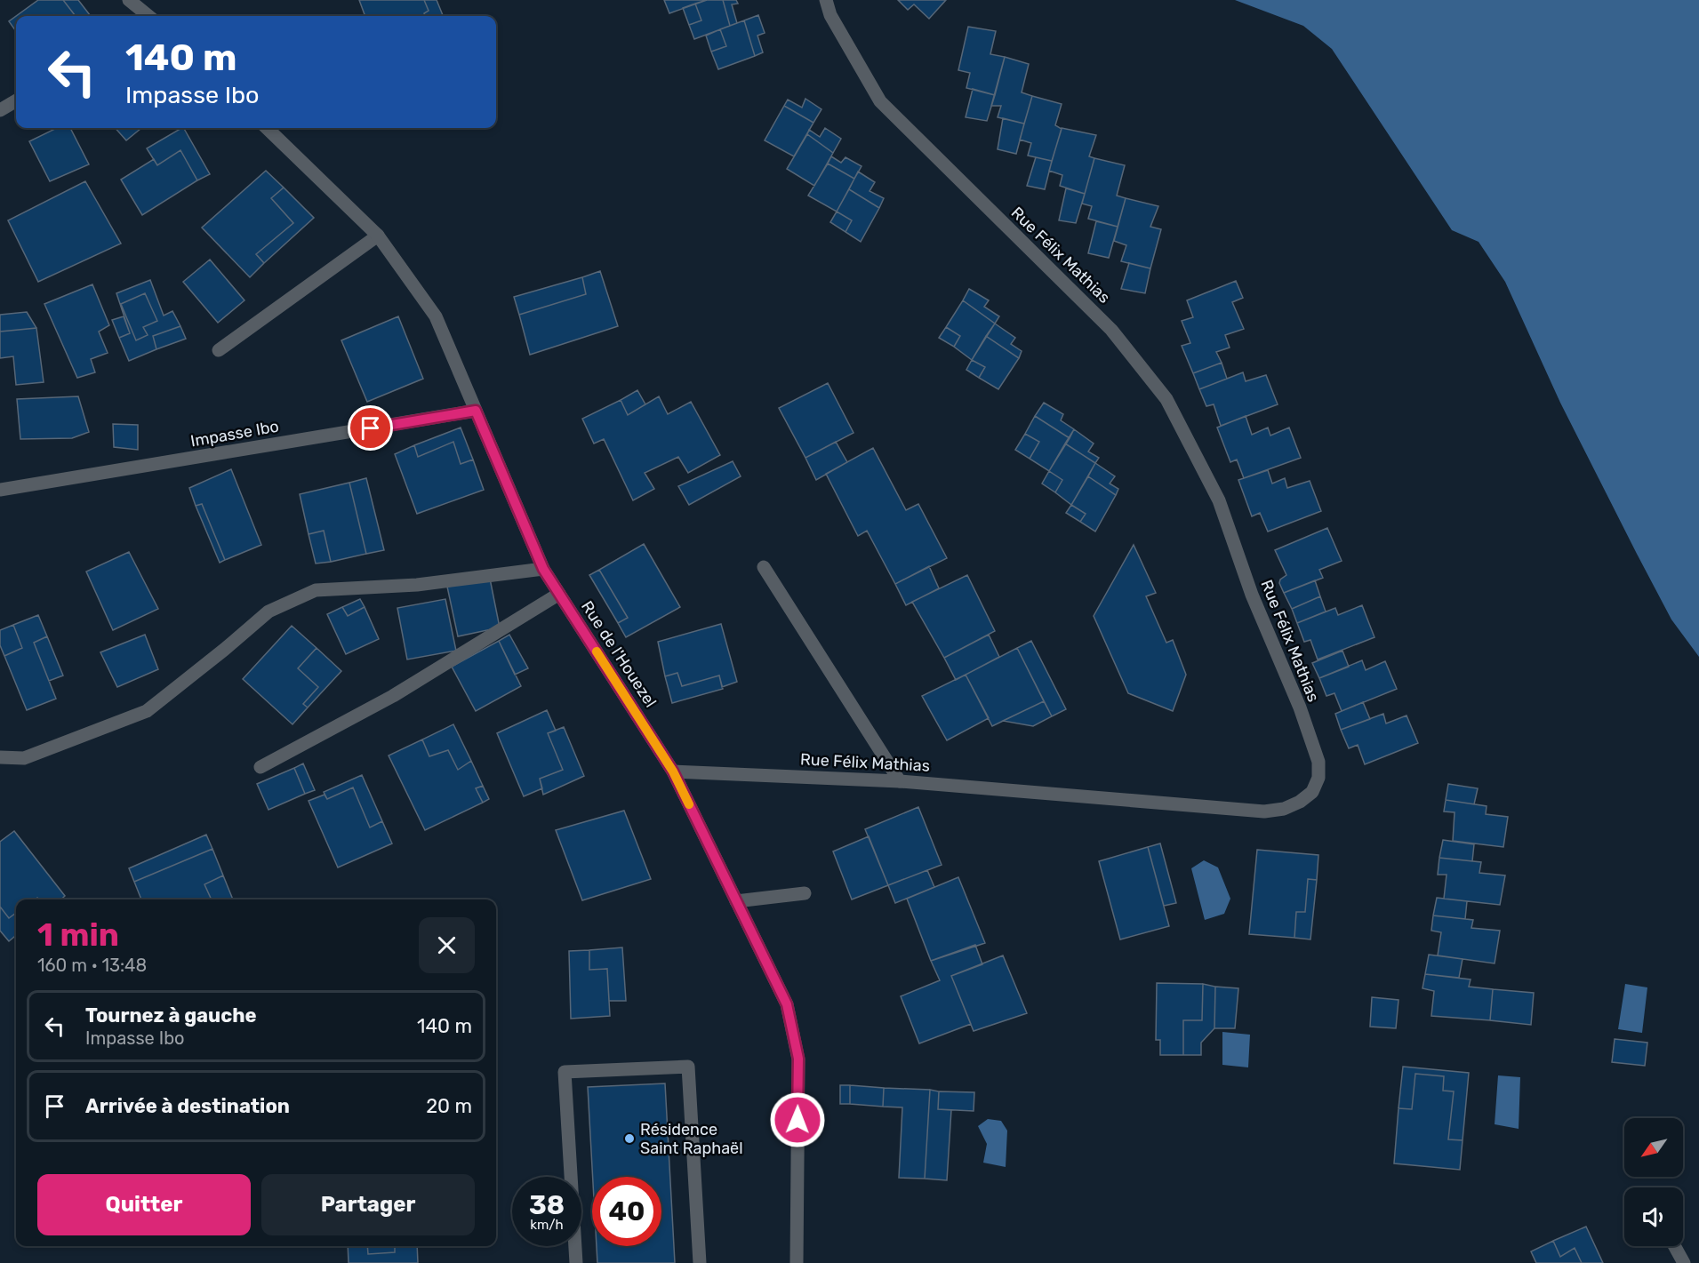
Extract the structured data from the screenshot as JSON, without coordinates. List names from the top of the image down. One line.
{"streets":{"street":["Rue Félix Mathias","Impasse Ibo","Rue de l'Houezel"]},"crossings":[["Rue Félix Mathias","Rue de l'Houezel"],["Impasse Ibo","Rue de l'Houezel"]],"places":["Résidence Saint Raphaël"],"north":"bottom left","page":{"turn":["140 m","Impasse Ibo"],"heading":["1 min","160 m · 13:48"],"list":[{"name":"Tournez à gauche","note":"Impasse Ibo","value":"140 m"},{"name":"Arrivée à destination","value":"20 m"}],"buttons":["Quitter","Partager"],"speed":"38 km/h","limit":"40"}}
